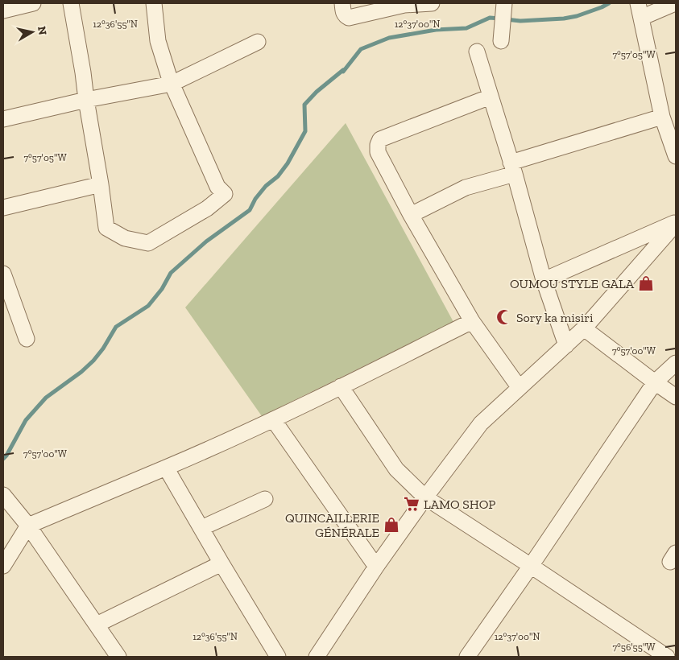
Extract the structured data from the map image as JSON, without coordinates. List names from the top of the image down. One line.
{"places":{"shop":["OUMOU STYLE GALA","QUINCAILLERIE GÉNÉRALE"],"mosque":["Sory ka misiri"],"supermarket":["LAMO SHOP"]},"north":"right","coordinates":["12°36'55\"N","12°37'00\"N","7°57'05\"W","7°57'00\"W","7°56'55\"W"]}
